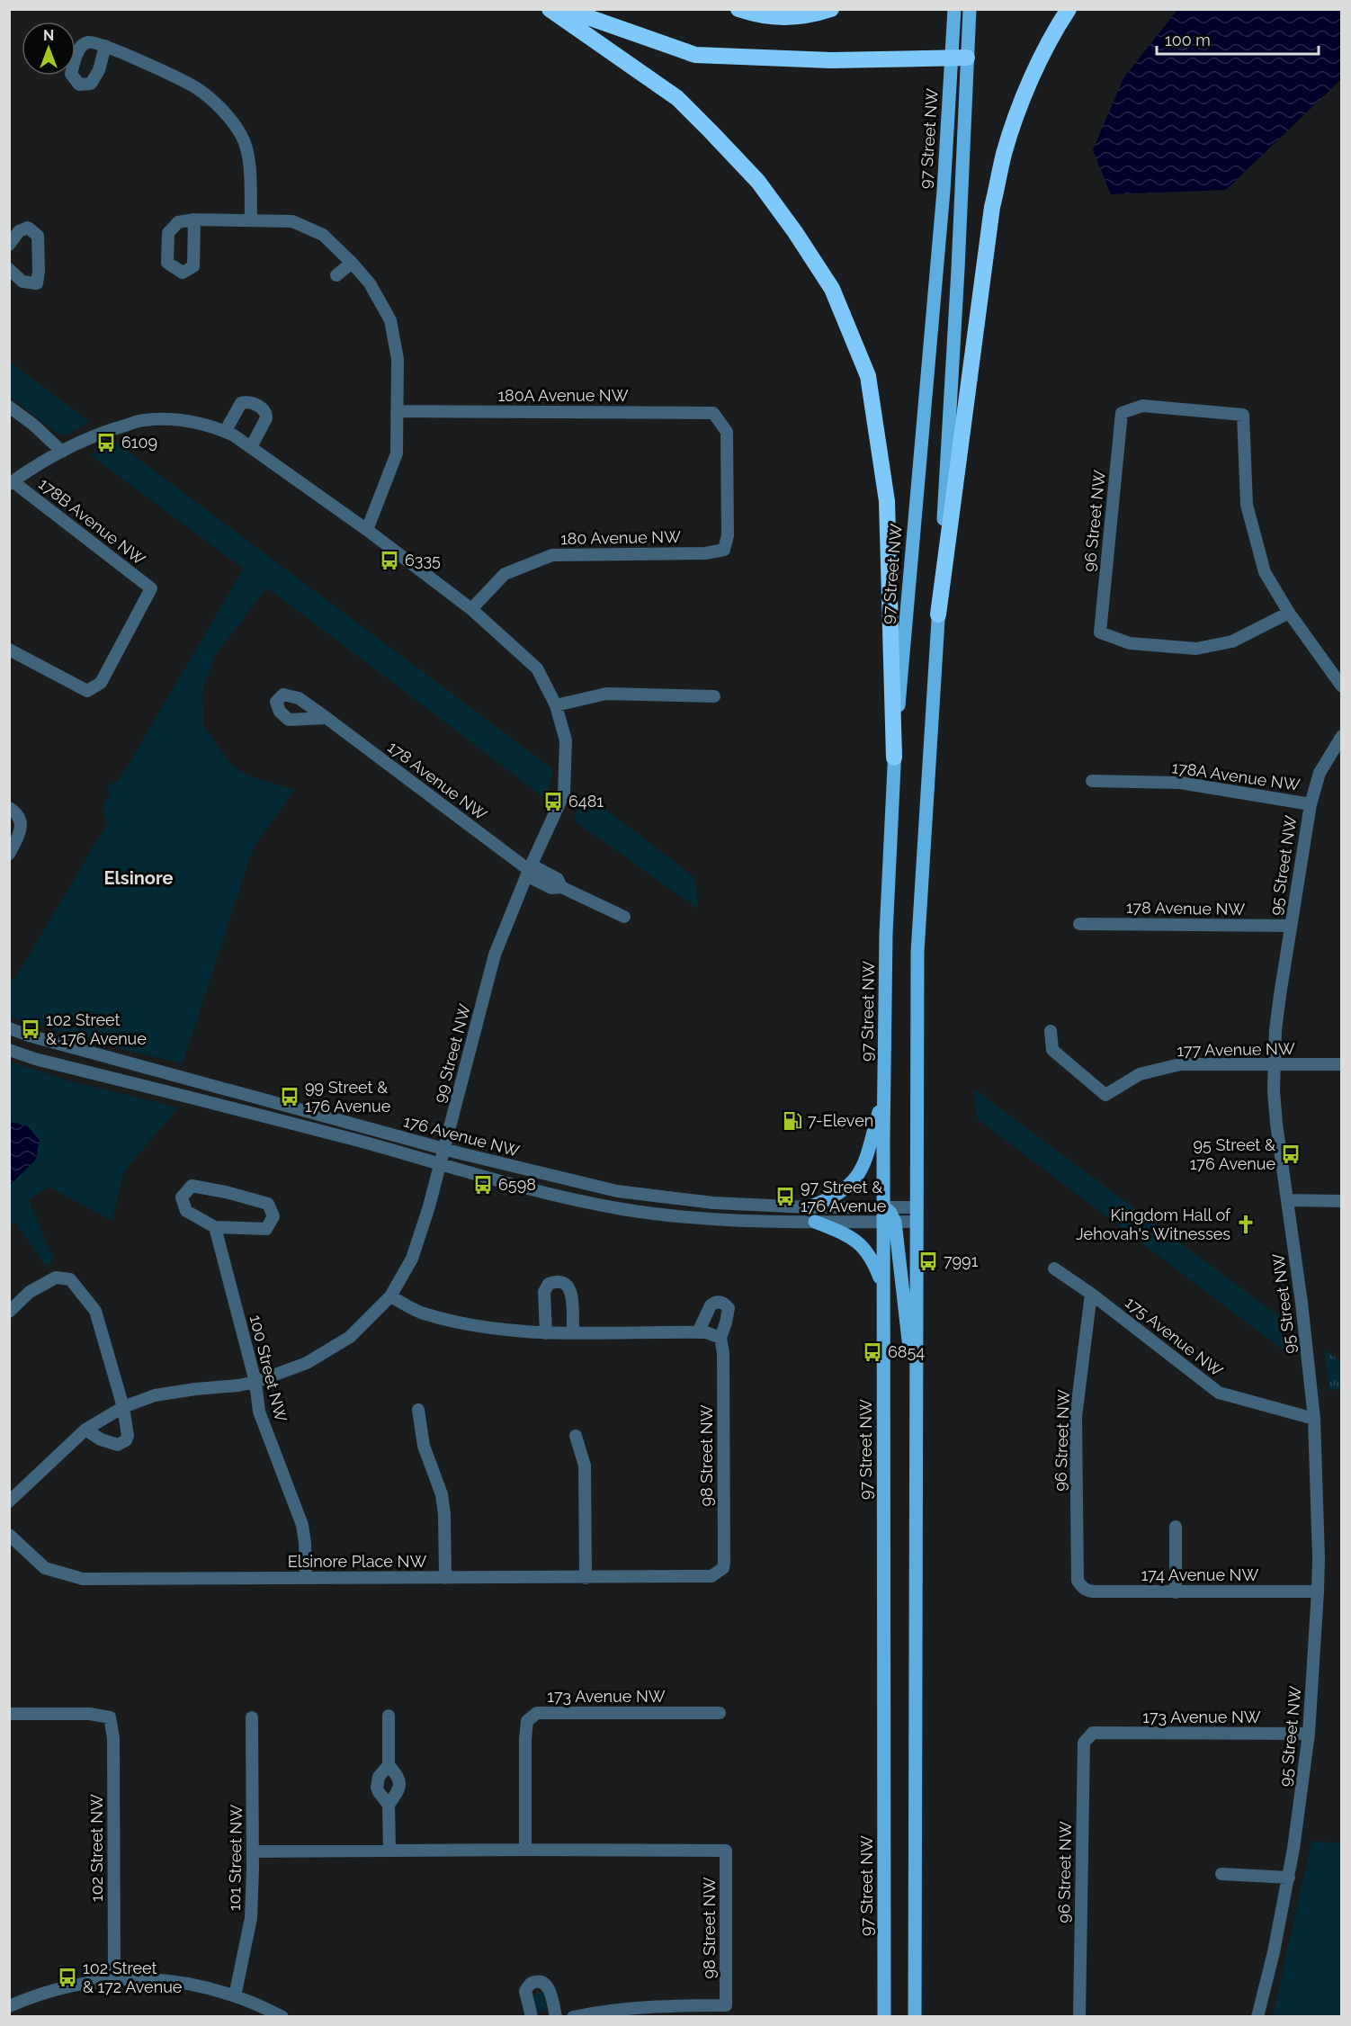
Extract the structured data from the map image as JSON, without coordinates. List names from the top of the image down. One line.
{"streets":{"main road":["97 Street NW"],"street":["180A Avenue NW","96 Street NW","178B Avenue NW","180 Avenue NW","178A Avenue NW","178 Avenue NW","95 Street NW","177 Avenue NW","99 Street NW","176 Avenue NW","175 Avenue NW","100 Street NW","98 Street NW","Elsinore Place NW","174 Avenue NW","173 Avenue NW","102 Street NW","101 Street NW"]},"crossings":[["97 Street NW","176 Avenue NW"],["180A Avenue NW","180 Avenue NW"],["96 Street NW","175 Avenue NW"],["96 Street NW","174 Avenue NW"],["96 Street NW","173 Avenue NW"],["180 Avenue NW","99 Street NW"],["178A Avenue NW","95 Street NW"],["178 Avenue NW","95 Street NW"],["178 Avenue NW","99 Street NW"],["95 Street NW","177 Avenue NW"],["95 Street NW","175 Avenue NW"],["95 Street NW","174 Avenue NW"],["95 Street NW","173 Avenue NW"],["99 Street NW","176 Avenue NW"],["99 Street NW","100 Street NW"],["100 Street NW","Elsinore Place NW"],["98 Street NW","Elsinore Place NW"],["98 Street NW","173 Avenue NW"]],"districts":["Elsinore"],"places":{"bus stop":["6109","6335","6481","102 Street & 176 Avenue","99 Street & 176 Avenue","95 Street & 176 Avenue","6598","97 Street & 176 Avenue","7991","6854","102 Street & 172 Avenue"],"fuel station":["7-Eleven"],"church":["Kingdom Hall of Jehovah's Witnesses"]},"scale_bar":"100 m","north":"top"}
